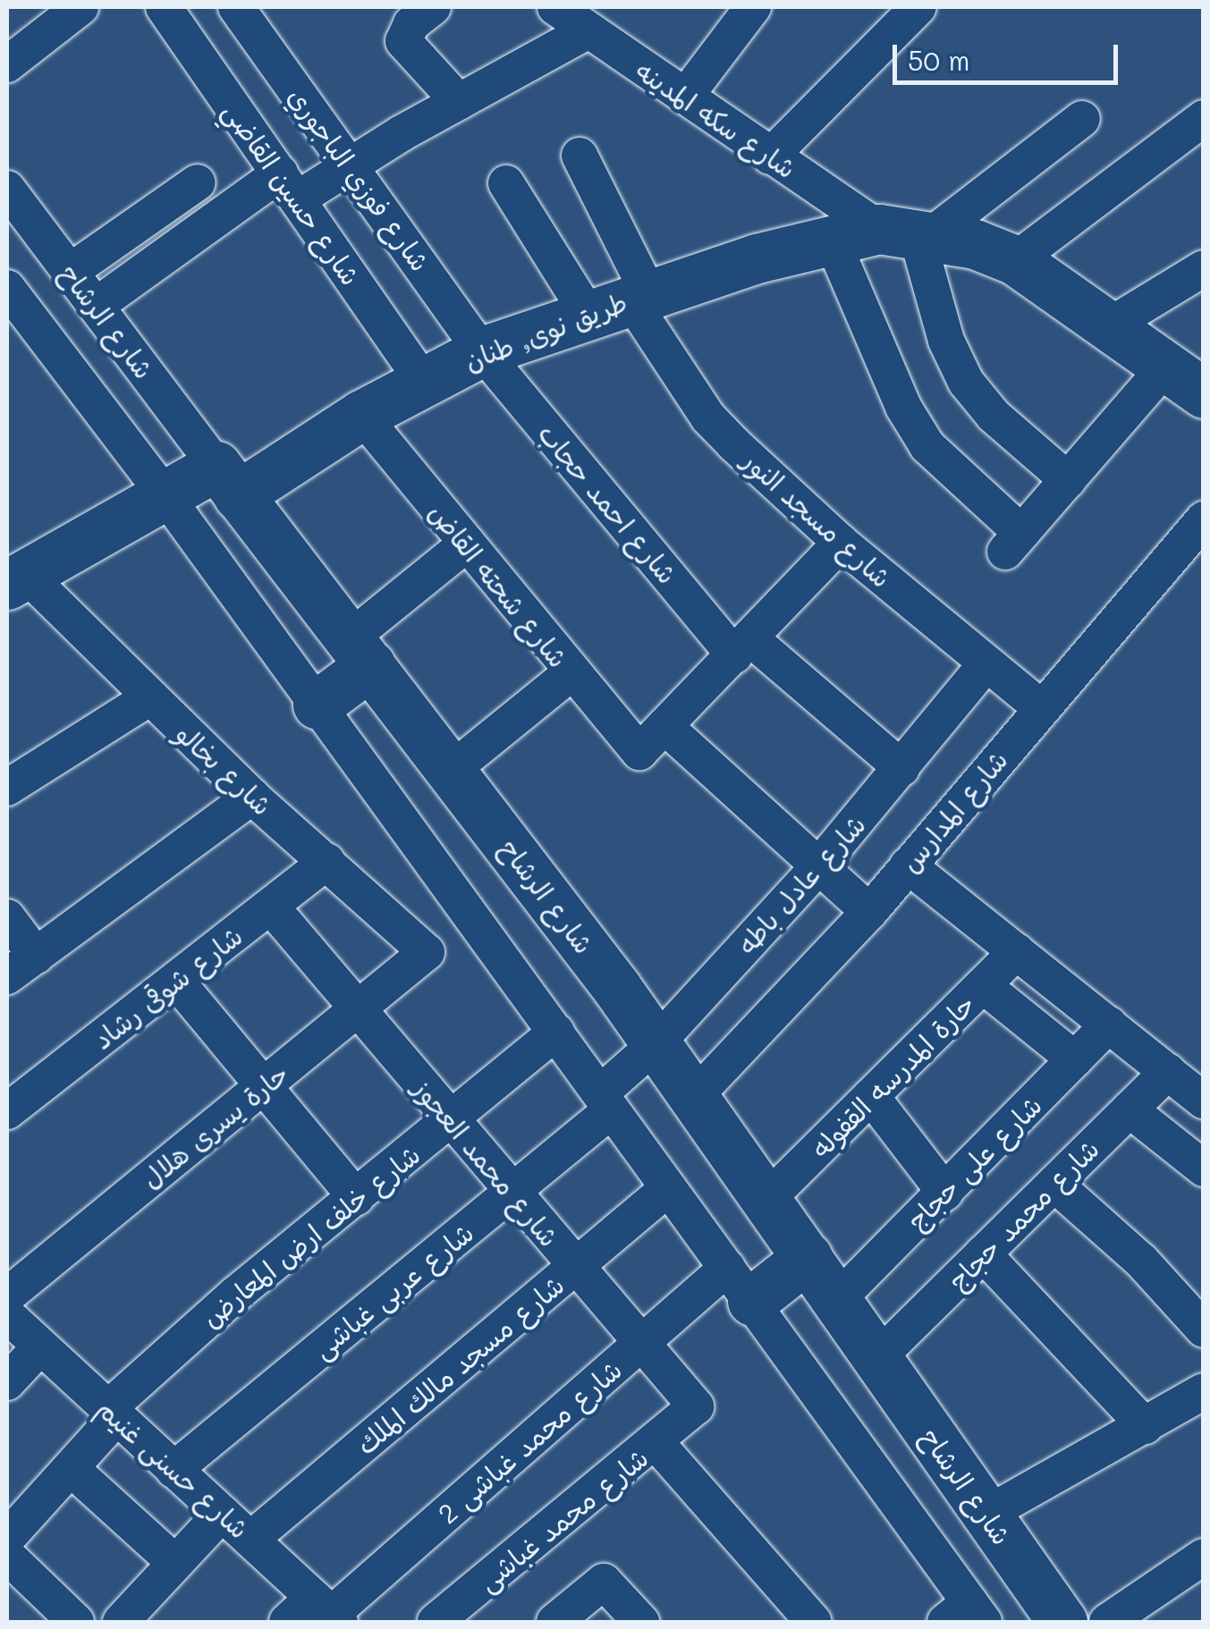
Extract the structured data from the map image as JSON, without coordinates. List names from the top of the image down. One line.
{"streets":{"main road":["شارع الرشاح","طريق نوى, طنان"],"street":["شارع سكه المدينه","شارع فوزي الباجوري","شارع حسين القاضي","شارع احمد حجاب","شارع مسجد النور","شارع شحته القاض","شارع بخالو","شارع المدارس","شارع عادل باطه","شارع شوقى رشاد","حارة المدرسه القفوله","حارة يسرى هلال","شارع محمد العجوز","شارع على حجاج","شارع محمد حجاج","شارع خلف ارض المعارض","شارع عربى غباشى","شارع مسجد مالك الملك","شارع محمد غباشى 2","شارع حسنى غنيم","شارع محمد غباشى"]},"crossings":[["شارع سكه المدينه","طريق نوى, طنان"],["شارع فوزي الباجوري","طريق نوى, طنان"],["شارع فوزي الباجوري","شارع احمد حجاب"],["شارع حسين القاضي","طريق نوى, طنان"],["شارع الرشاح","طريق نوى, طنان"],["شارع الرشاح","شارع المدارس"],["شارع الرشاح","شارع عادل باطه"],["شارع الرشاح","حارة المدرسه القفوله"],["شارع الرشاح","شارع على حجاج"],["شارع الرشاح","شارع محمد حجاج"],["طريق نوى, طنان","شارع احمد حجاب"],["طريق نوى, طنان","شارع مسجد النور"],["طريق نوى, طنان","شارع شحته القاض"],["طريق نوى, طنان","شارع بخالو"],["شارع احمد حجاب","شارع عادل باطه"],["شارع مسجد النور","شارع المدارس"],["شارع مسجد النور","شارع عادل باطه"],["شارع بخالو","شارع شوقى رشاد"],["شارع بخالو","حارة يسرى هلال"],["شارع عادل باطه","شارع عربى غباشى"],["شارع شوقى رشاد","شارع محمد العجوز"],["حارة يسرى هلال","شارع محمد العجوز"],["شارع محمد العجوز","شارع خلف ارض المعارض"],["شارع محمد العجوز","شارع عربى غباشى"],["شارع محمد العجوز","شارع مسجد مالك الملك"],["شارع محمد العجوز","شارع محمد غباشى 2"],["شارع محمد العجوز","شارع محمد غباشى"],["شارع خلف ارض المعارض","شارع حسنى غنيم"],["شارع عربى غباشى","شارع حسنى غنيم"],["شارع مسجد مالك الملك","شارع حسنى غنيم"],["شارع محمد غباشى 2","شارع حسنى غنيم"]],"scale_bar":"50 m"}
